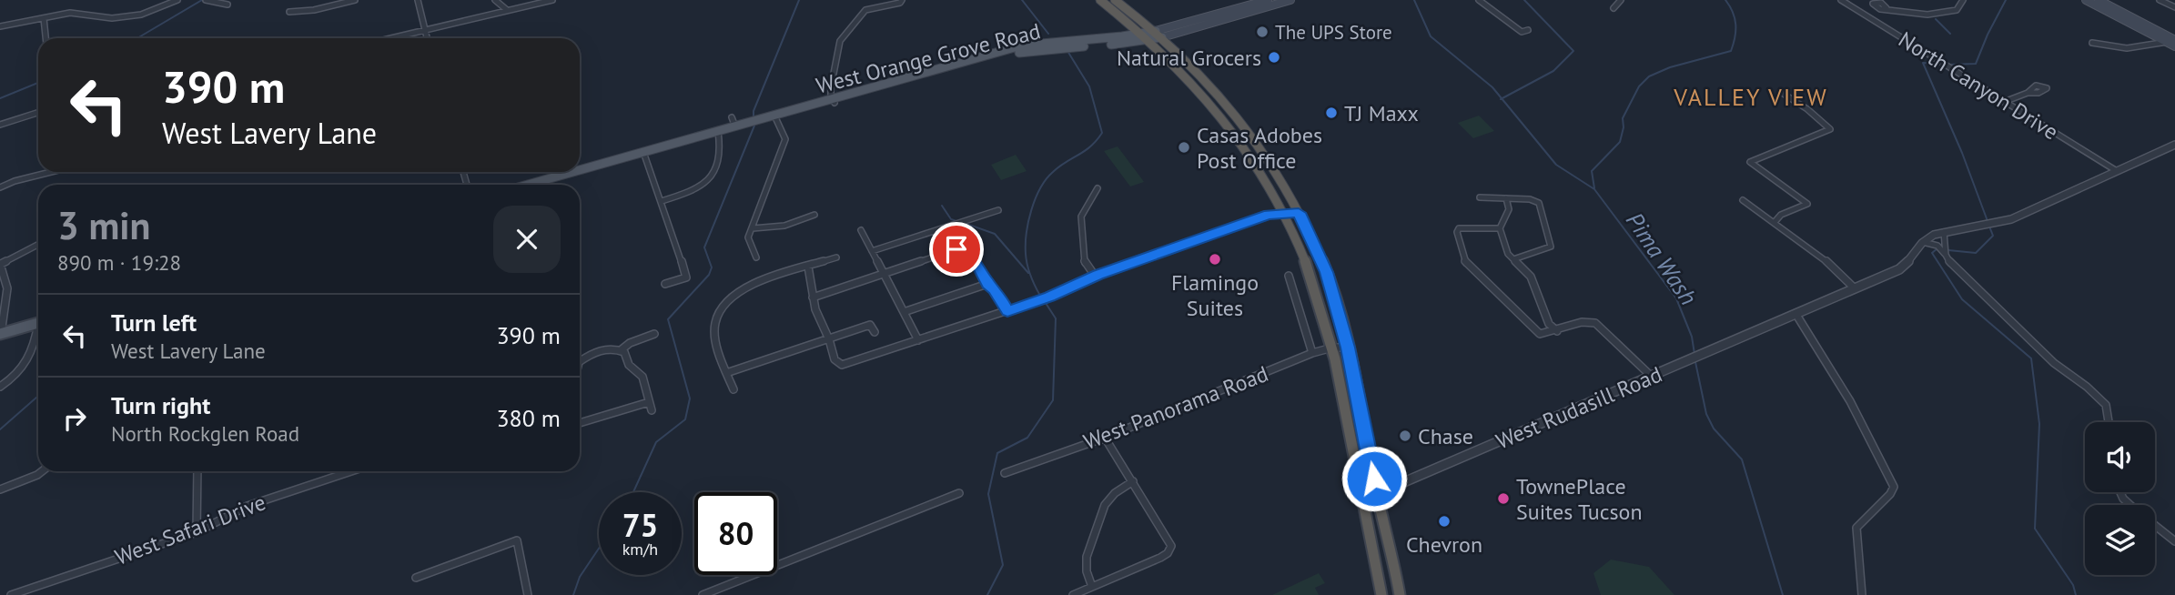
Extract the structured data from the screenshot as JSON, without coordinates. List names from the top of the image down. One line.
{"streets":{"main road":["West Orange Grove Road"],"street":["North Canyon Drive","West Panorama Road","West Rudasill Road","West Safari Drive"]},"districts":["VALLEY VIEW"],"water":["Pima Wash"],"places":["The UPS Store","Natural Grocers","TJ Maxx","Casas Adobes Post Office","Flamingo Suites","Chase","TownePlace Suites Tucson","Chevron"],"page":{"turn":["390 m","West Lavery Lane"],"heading":["3 min","890 m · 19:28"],"list":[{"name":"Turn left","note":"West Lavery Lane","value":"390 m"},{"name":"Turn right","note":"North Rockglen Road","value":"380 m"}],"speed":"75 km/h","limit":"80"}}
